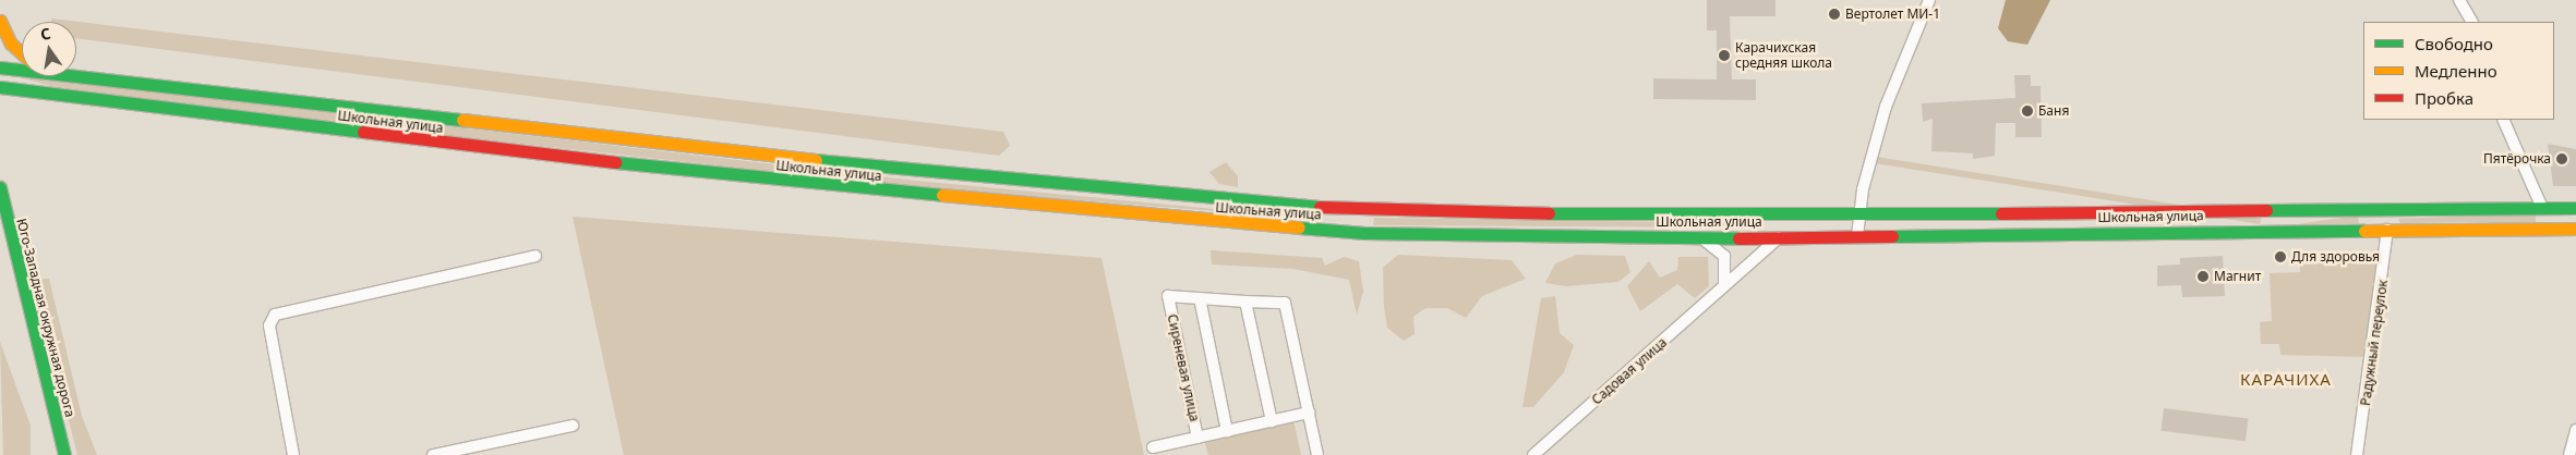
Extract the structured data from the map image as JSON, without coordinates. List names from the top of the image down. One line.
{"streets":{"main road":["Школьная улица","Юго-Западная окружная дорога"],"street":["Радужный переулок","Сиреневая улица","Садовая улица"]},"crossings":[["Школьная улица","Радужный переулок"],["Школьная улица","Садовая улица"]],"districts":["КАРАЧИХА"],"places":["Вертолет МИ-1","Карачихская средняя школа","Баня","Пятёрочка","Для здоровья","Магнит"],"legend":["Свободно","Медленно","Пробка"],"north":"top"}
